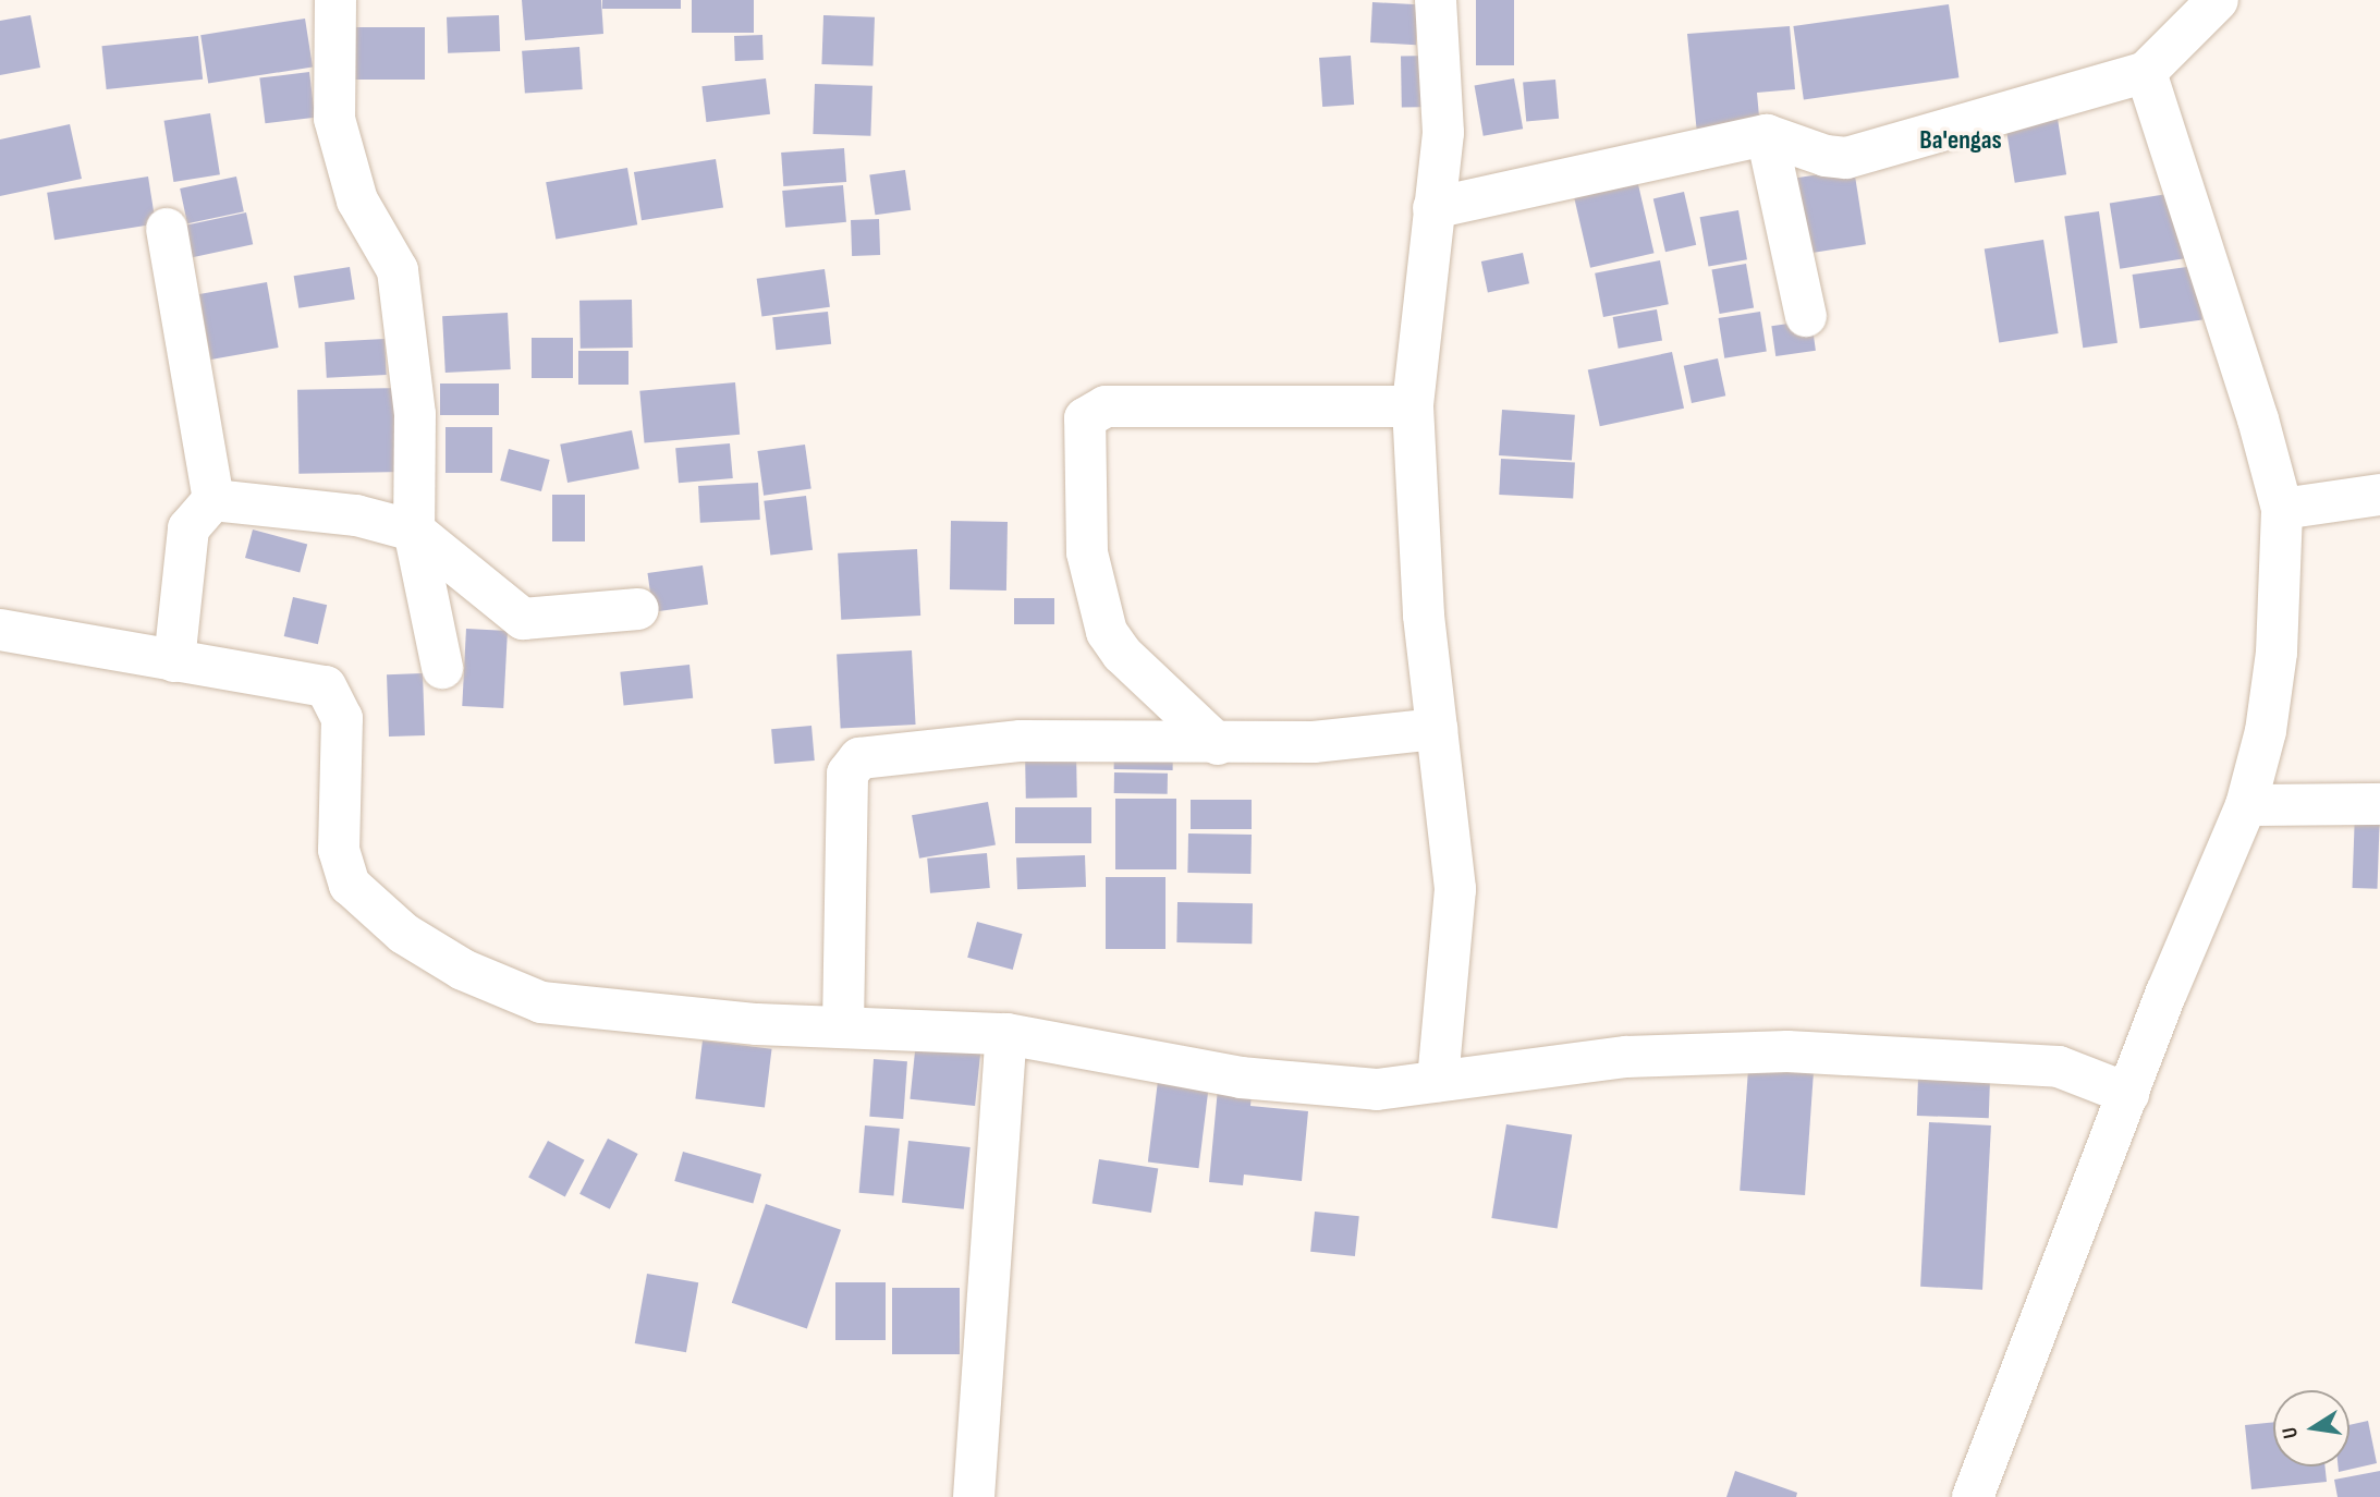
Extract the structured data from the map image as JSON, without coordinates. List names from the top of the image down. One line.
{"districts":["Ba'engas"],"north":"left"}
